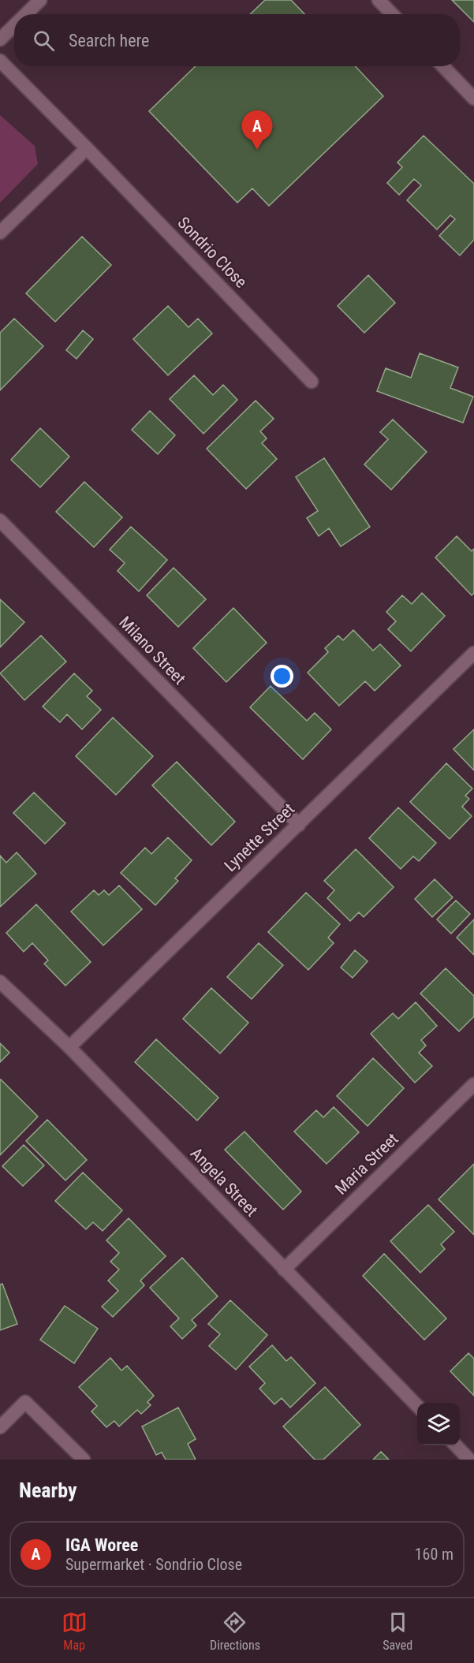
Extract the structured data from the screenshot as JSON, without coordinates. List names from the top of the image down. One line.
{"streets":{"street":["Sondrio Close","Milano Street","Lynette Street","Maria Street","Angela Street"]},"crossings":[["Milano Street","Lynette Street"],["Lynette Street","Angela Street"],["Maria Street","Angela Street"]],"page":{"search":"Search here","pins":"A","heading":"Nearby","list":[{"mark":"A","name":"IGA Woree","note":"Supermarket · Sondrio Close","value":"160 m"}],"nav":["Map","Directions","Saved"]}}
